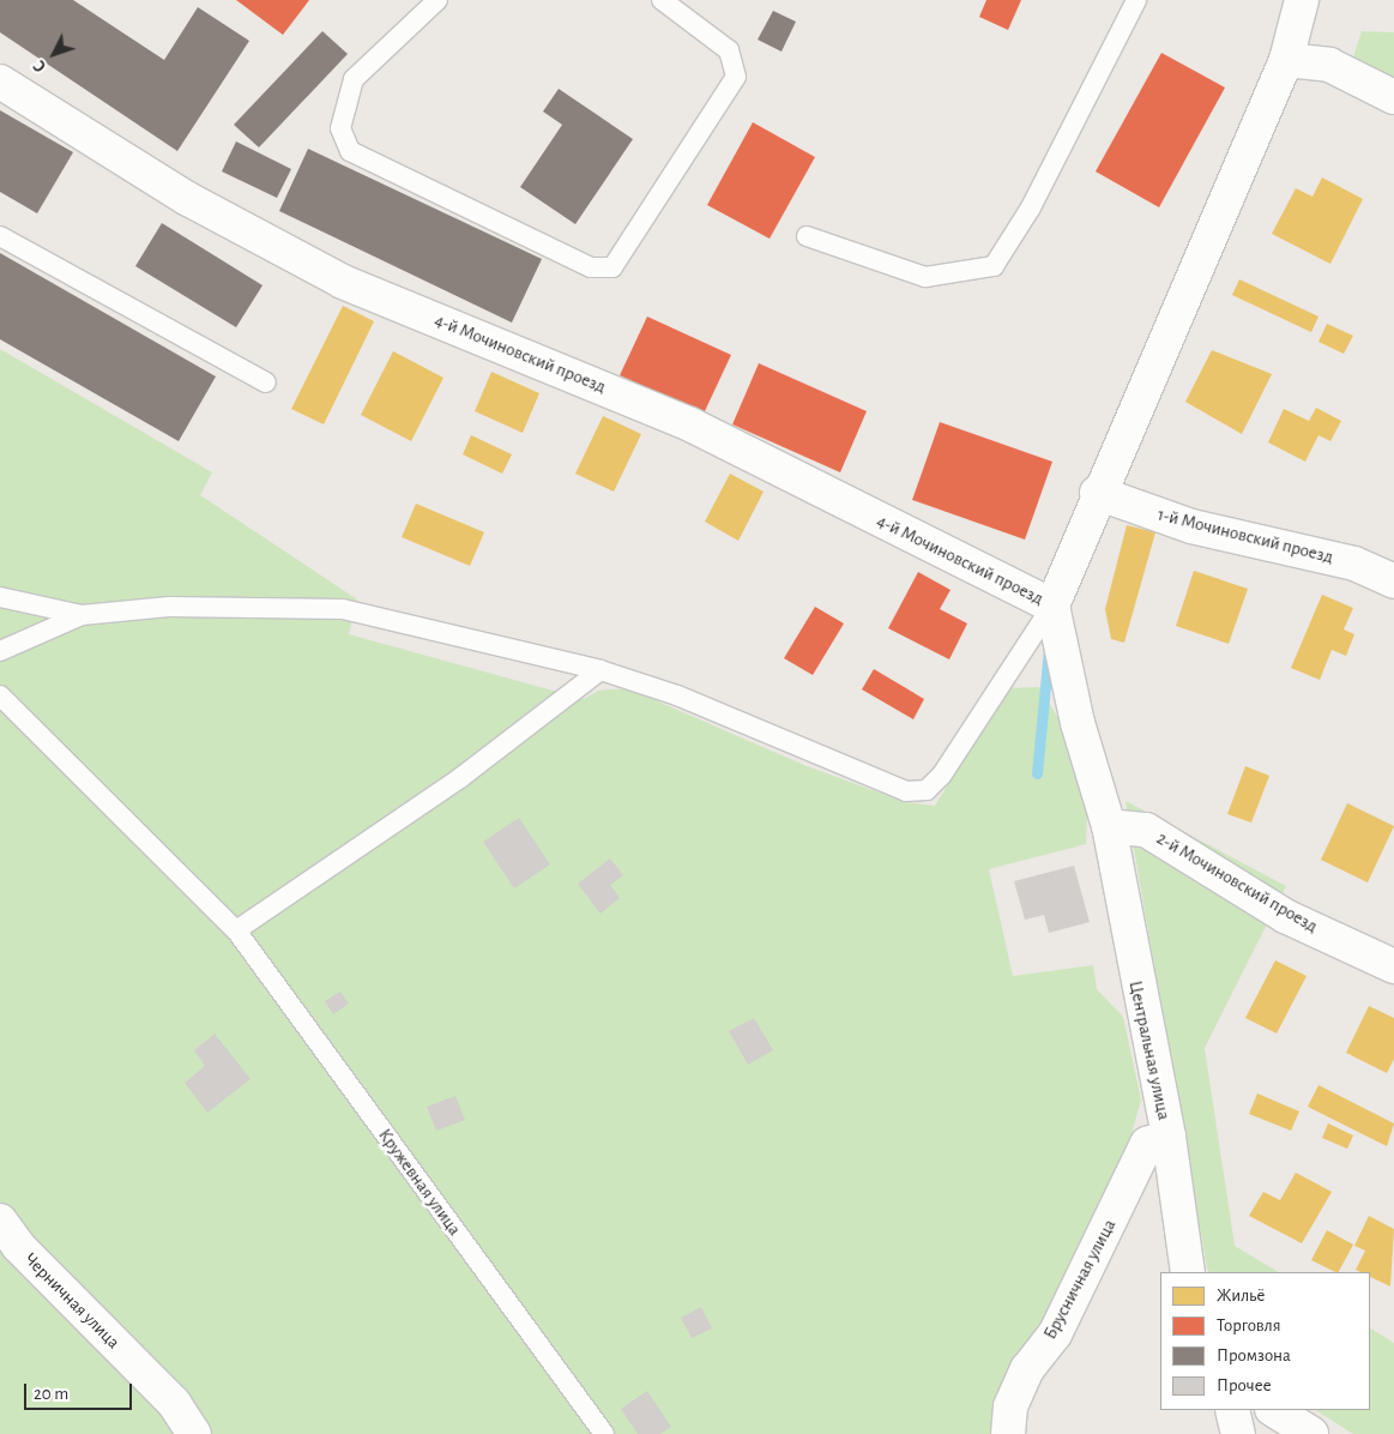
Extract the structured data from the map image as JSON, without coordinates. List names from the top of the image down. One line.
{"streets":{"street":["4-й Мочиновский проезд","1-й Мочиновский проезд","2-й Мочиновский проезд","Центральная улица","Брусничная улица","Черничная улица"],"lane":["Кружевная улица"]},"crossings":[["4-й Мочиновский проезд","Центральная улица"],["2-й Мочиновский проезд","Центральная улица"],["Центральная улица","Брусничная улица"]],"legend":["Жильё","Торговля","Промзона","Прочее"],"scale_bar":"20 m","north":"bottom left"}
